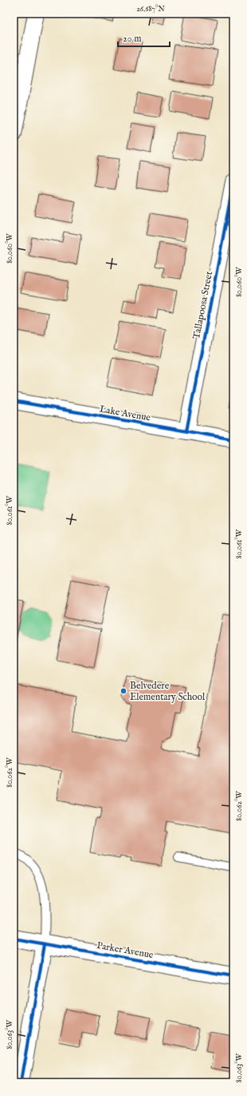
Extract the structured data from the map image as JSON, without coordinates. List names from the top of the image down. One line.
{"streets":{"street":["Tallapoosa Street","Lake Avenue","Parker Avenue"]},"crossings":[["Tallapoosa Street","Lake Avenue"]],"places":["Belvedere Elementary School"],"scale_bar":"20 m","coordinates":["26.687°N","80.060°W","80.061°W","80.062°W","80.063°W"]}
